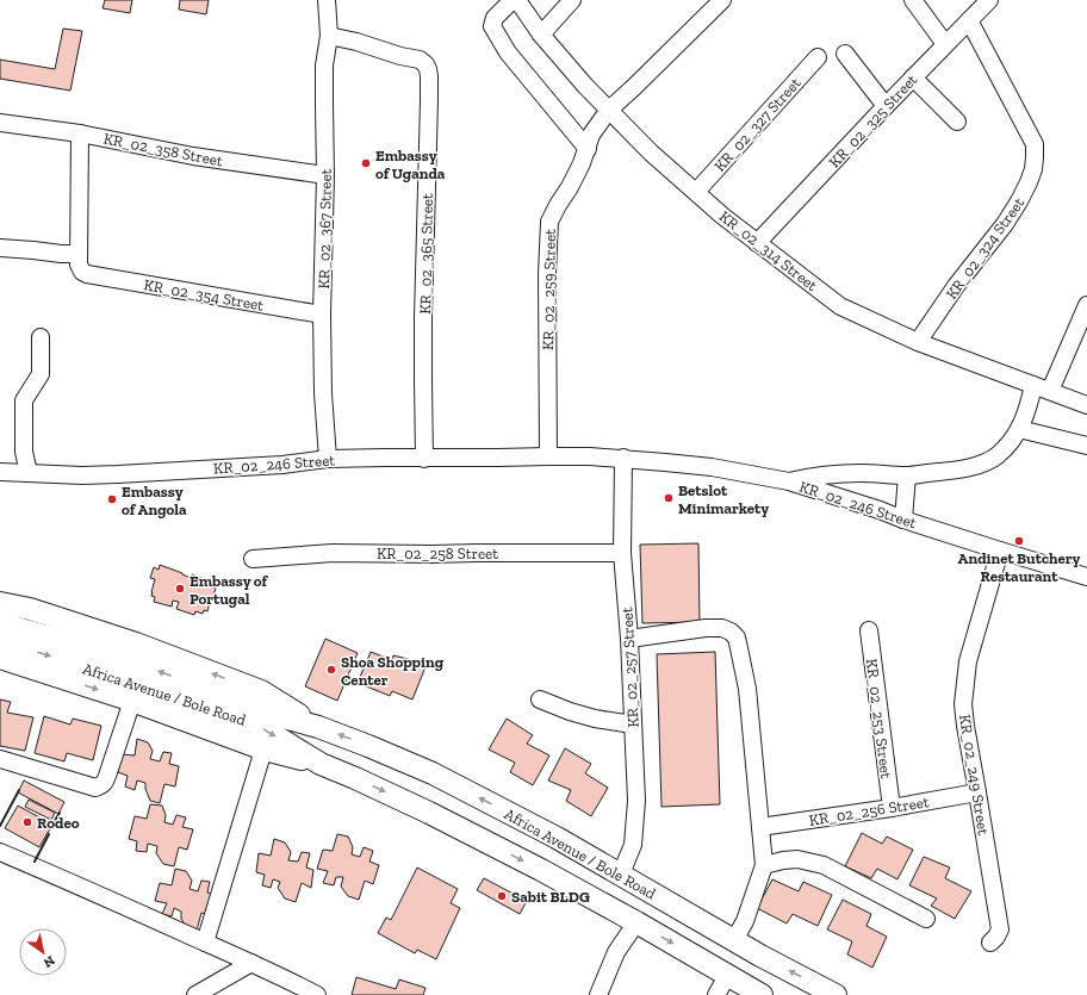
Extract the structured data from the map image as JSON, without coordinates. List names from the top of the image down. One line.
{"streets":{"main road":["Africa Avenue / Bole Road"],"street":["KR_02_325 Street","KR_02_327 Street","KR_02_358 Street","KR_02_367 Street","KR_02_324 Street","KR_02_314 Street","KR_02_365 Street","KR_02_259 Street","KR_02_354 Street","KR_02_246 Street","KR_02_258 Street","KR_02_257 Street","KR_02_253 Street","KR_02_249 Street","KR_02_256 Street"]},"crossings":[["KR_02_325 Street","KR_02_324 Street"],["KR_02_325 Street","KR_02_314 Street"],["KR_02_327 Street","KR_02_314 Street"],["KR_02_358 Street","KR_02_367 Street"],["KR_02_367 Street","KR_02_365 Street"],["KR_02_367 Street","KR_02_354 Street"],["KR_02_367 Street","KR_02_246 Street"],["KR_02_324 Street","KR_02_314 Street"],["KR_02_314 Street","KR_02_259 Street"],["KR_02_365 Street","KR_02_246 Street"],["KR_02_259 Street","KR_02_246 Street"],["KR_02_246 Street","KR_02_257 Street"],["KR_02_246 Street","KR_02_249 Street"],["KR_02_258 Street","KR_02_257 Street"],["KR_02_257 Street","Africa Avenue / Bole Road"],["KR_02_253 Street","KR_02_256 Street"],["KR_02_249 Street","KR_02_256 Street"]],"places":["Embassy of Uganda","Betslot Minimarkety","Embassy of Angola","Andinet Butchery Restaurant","Embassy of Portugal","Shoa Shopping Center","Rodeo","Sabit BLDG"],"north":"bottom right"}
